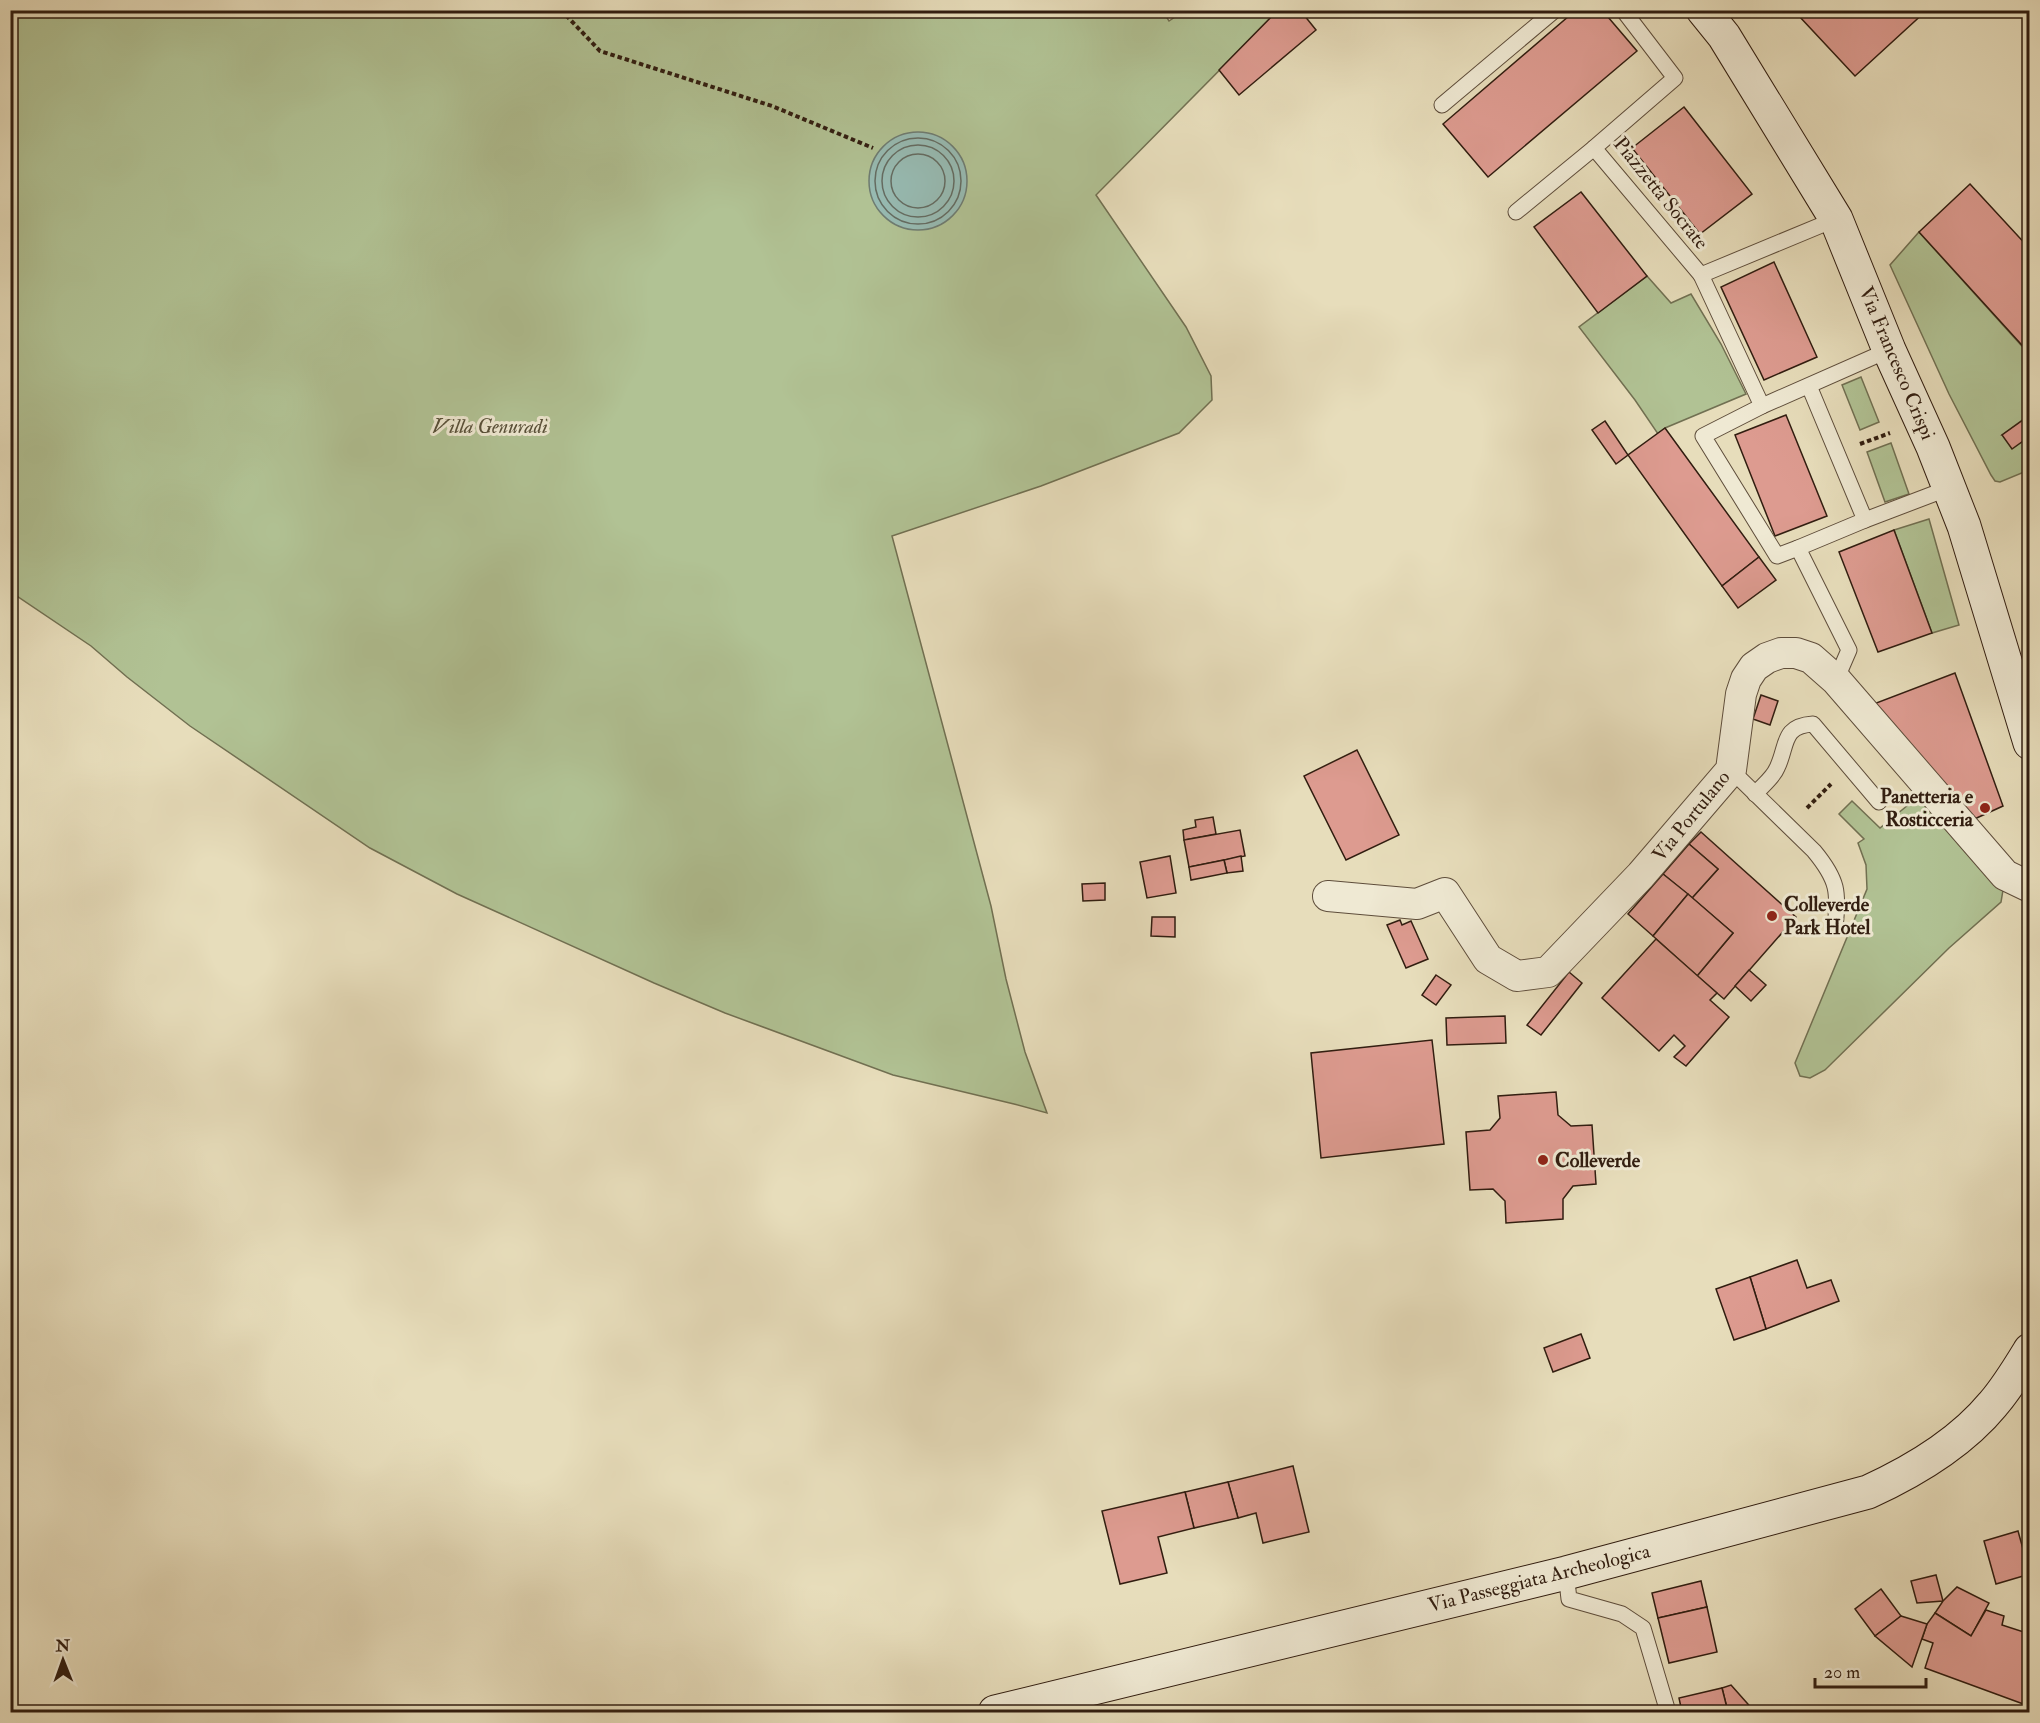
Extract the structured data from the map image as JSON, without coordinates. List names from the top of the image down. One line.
{"streets":{"main road":["Via Francesco Crispi","Via Passeggiata Archeologica"],"street":["Via Portulano"],"lane":["Piazzetta Socrate"]},"crossings":[["Piazzetta Socrate","Via Francesco Crispi"]],"parks":["Villa Genuradi"],"places":["Panetteria e Rosticceria","Colleverde Park Hotel","Colleverde"],"scale_bar":"20 m","north":"top"}
